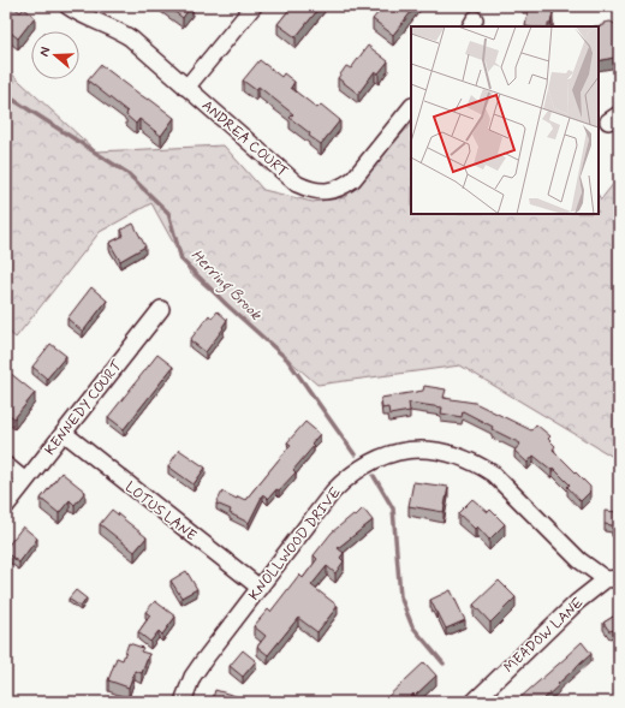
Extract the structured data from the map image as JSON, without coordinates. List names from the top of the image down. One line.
{"streets":{"street":["ANDREA COURT","KENNEDY COURT","LOTUS LANE","KNOLLWOOD DRIVE","MEADOW LANE"]},"crossings":[["KENNEDY COURT","LOTUS LANE"],["LOTUS LANE","KNOLLWOOD DRIVE"],["KNOLLWOOD DRIVE","MEADOW LANE"]],"water":["Herring Brook"],"north":"left"}
